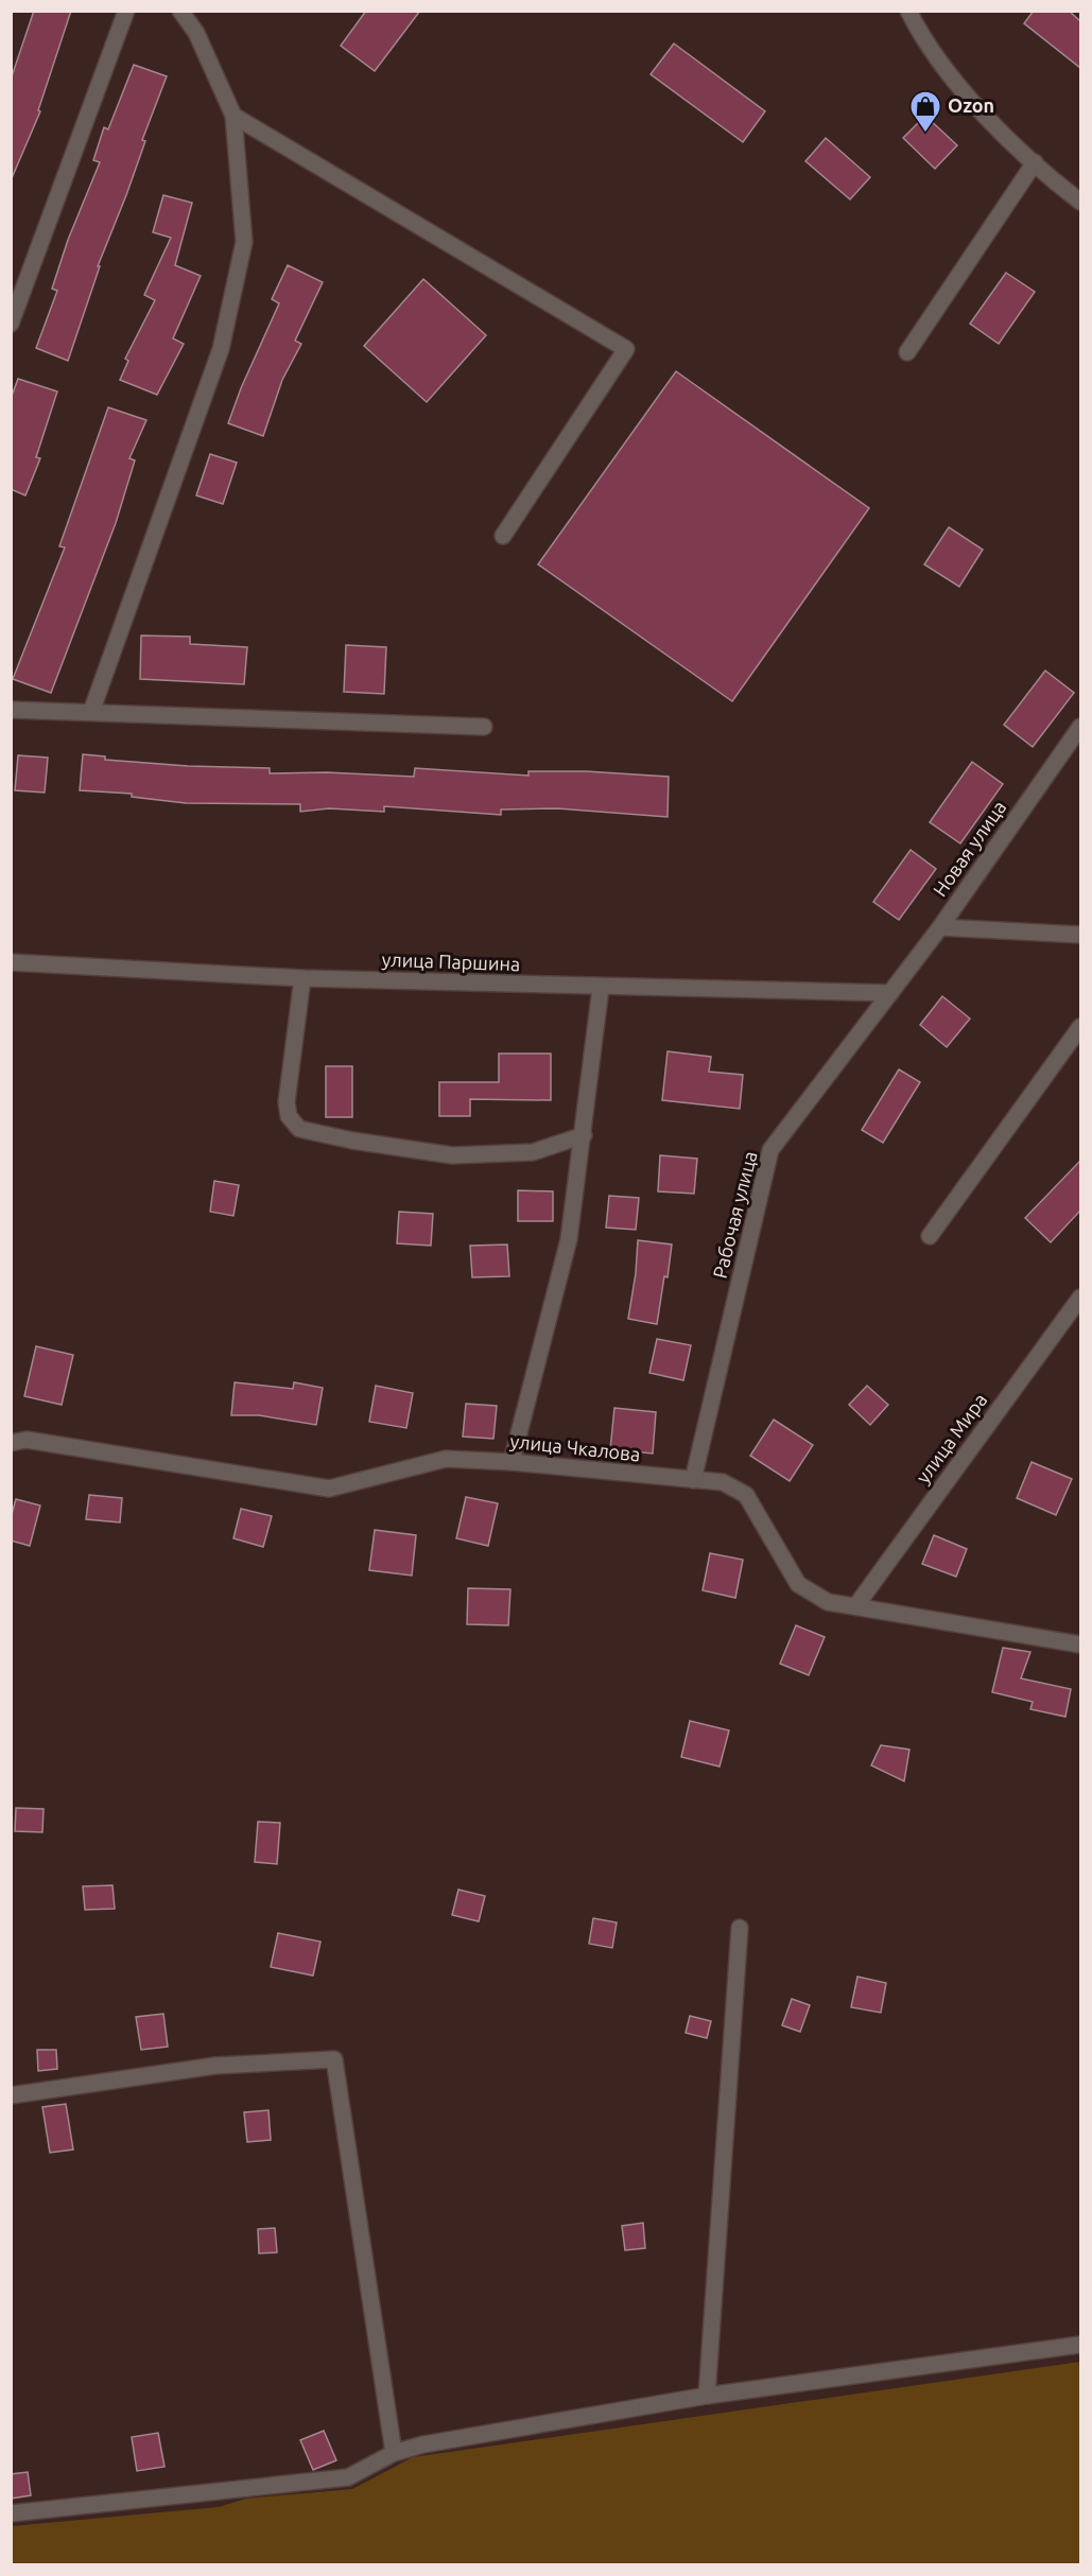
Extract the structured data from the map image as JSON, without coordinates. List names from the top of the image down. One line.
{"streets":{"street":["Новая улица","улица Паршина","Рабочая улица","улица Мира","улица Чкалова"]},"crossings":[["Новая улица","улица Паршина"],["Новая улица","Рабочая улица"],["улица Паршина","Рабочая улица"],["Рабочая улица","улица Чкалова"],["улица Мира","улица Чкалова"]],"places":{"shop":["Ozon"]}}
